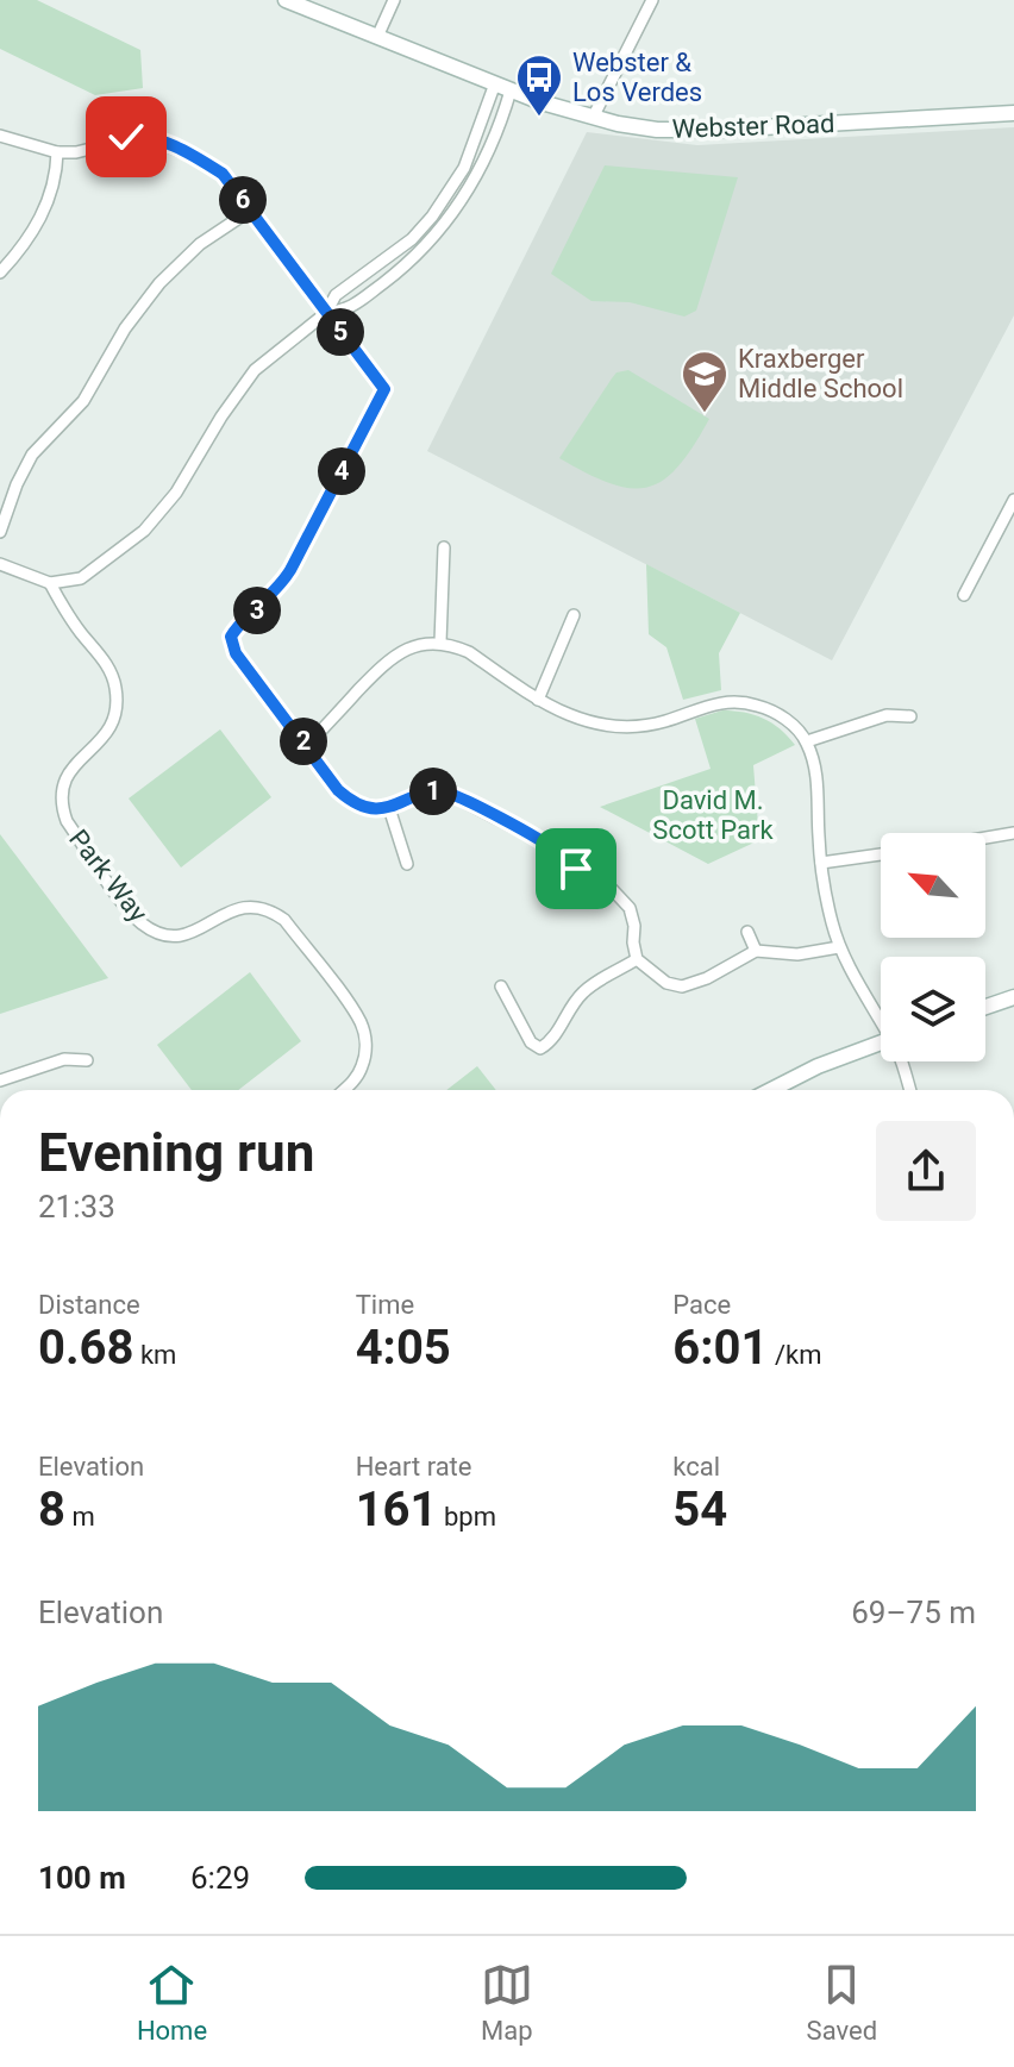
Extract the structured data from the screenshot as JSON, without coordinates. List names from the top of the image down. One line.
{"streets":{"street":["Webster Road","Park Way"]},"parks":["David M. Scott Park"],"places":{"bus stop":["Webster & Los Verdes"],"school or university":["Kraxberger Middle School"]},"north":"top left","page":{"pins":["6","5","4","3","2","1"],"heading":["Evening run","21:33"],"stats":[["Distance","0.68 km"],["Time","4:05"],["Pace","6:01 /km"],["Elevation","8 m"],["Heart rate","161 bpm"],["kcal","54"]],"chart":["Elevation","69–75 m"],"list":[{"name":"100 m","note":"6:29"}],"tabs":["Home","Map","Saved"]}}
